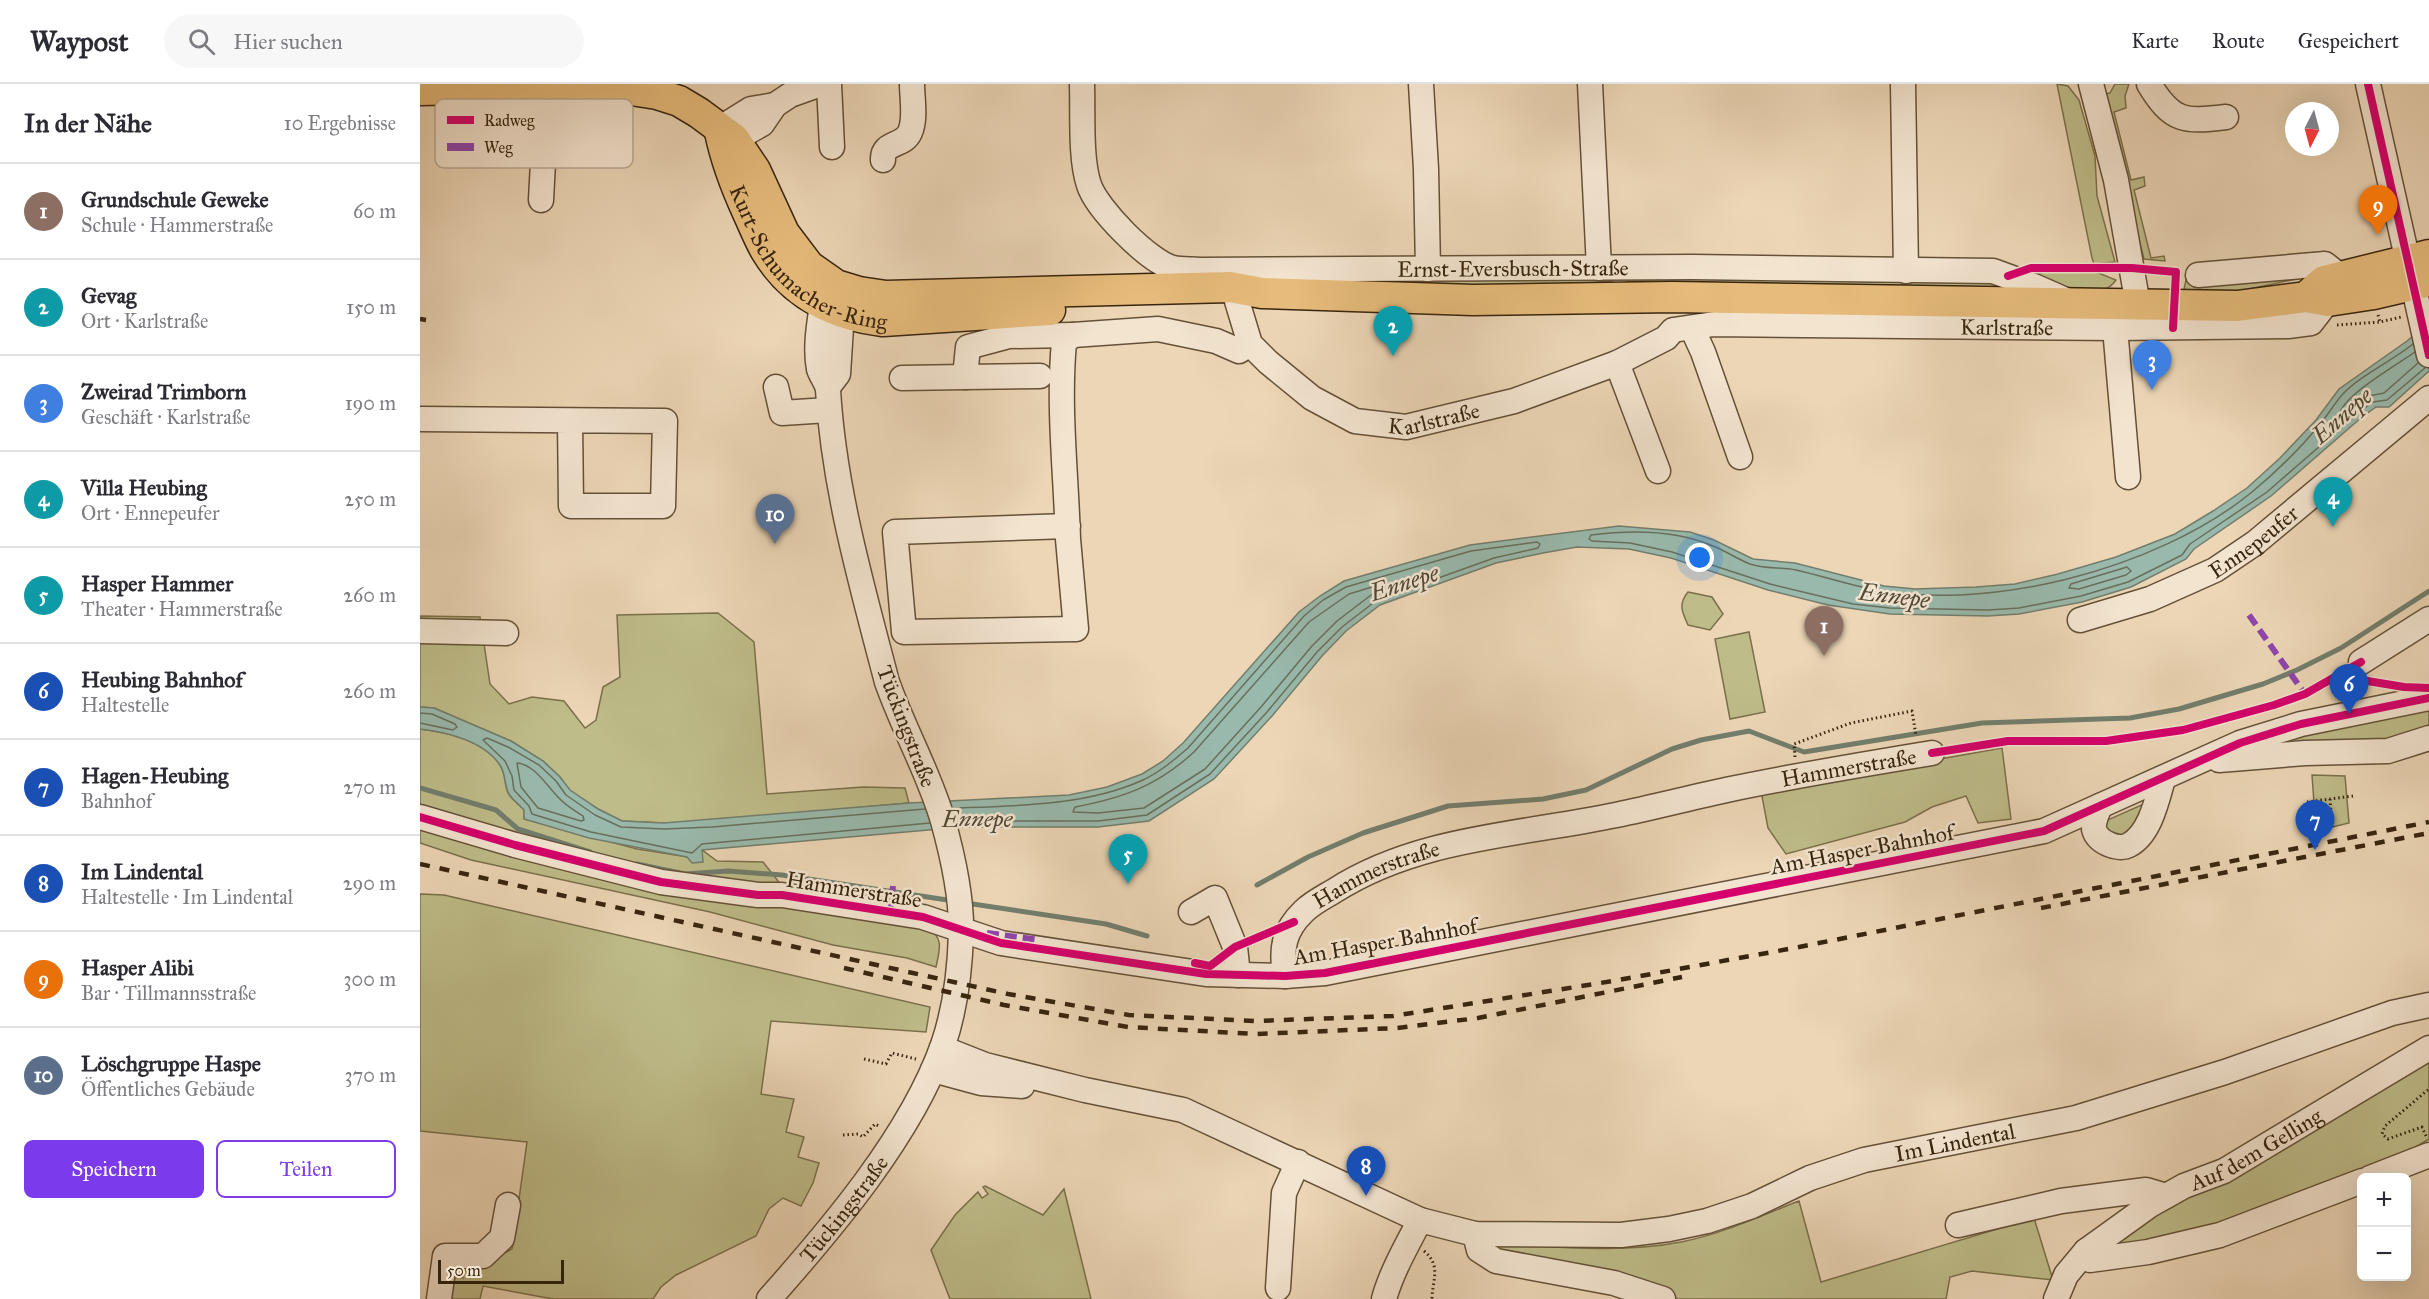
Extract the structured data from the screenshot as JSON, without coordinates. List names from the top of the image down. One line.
{"streets":{"main road":["Kurt-Schumacher-Ring"],"street":["Ernst-Eversbusch-Straße","Karlstraße","Ennepeufer","Tückingstraße","Hammerstraße","Am Hasper Bahnhof","Im Lindental","Auf dem Gelling"]},"crossings":[["Kurt-Schumacher-Ring","Tückingstraße"],["Tückingstraße","Hammerstraße"],["Tückingstraße","Im Lindental"],["Hammerstraße","Am Hasper Bahnhof"]],"water":["Ennepe"],"legend":["Radweg","Weg"],"scale_bar":"50 m","north":"bottom","page":{"header":"Waypost","search":"Hier suchen","nav":["Karte","Route","Gespeichert"],"heading":["In der Nähe","10 Ergebnisse"],"list":[{"mark":"1","name":"Grundschule Geweke","note":"Schule · Hammerstraße","value":"60 m"},{"mark":"2","name":"Gevag","note":"Ort · Karlstraße","value":"150 m"},{"mark":"3","name":"Zweirad Trimborn","note":"Geschäft · Karlstraße","value":"190 m"},{"mark":"4","name":"Villa Heubing","note":"Ort · Ennepeufer","value":"250 m"},{"mark":"5","name":"Hasper Hammer","note":"Theater · Hammerstraße","value":"260 m"},{"mark":"6","name":"Heubing Bahnhof","note":"Haltestelle","value":"260 m"},{"mark":"7","name":"Hagen-Heubing","note":"Bahnhof","value":"270 m"},{"mark":"8","name":"Im Lindental","note":"Haltestelle · Im Lindental","value":"290 m"},{"mark":"9","name":"Hasper Alibi","note":"Bar · Tillmannsstraße","value":"300 m"},{"mark":"10","name":"Löschgruppe Haspe","note":"Öffentliches Gebäude","value":"370 m"}],"pins":["9","2","3","4","10","1","6","7","5","8"],"buttons":["Speichern","Teilen"],"map_buttons":["+","−"],"scale":"50 m"}}
